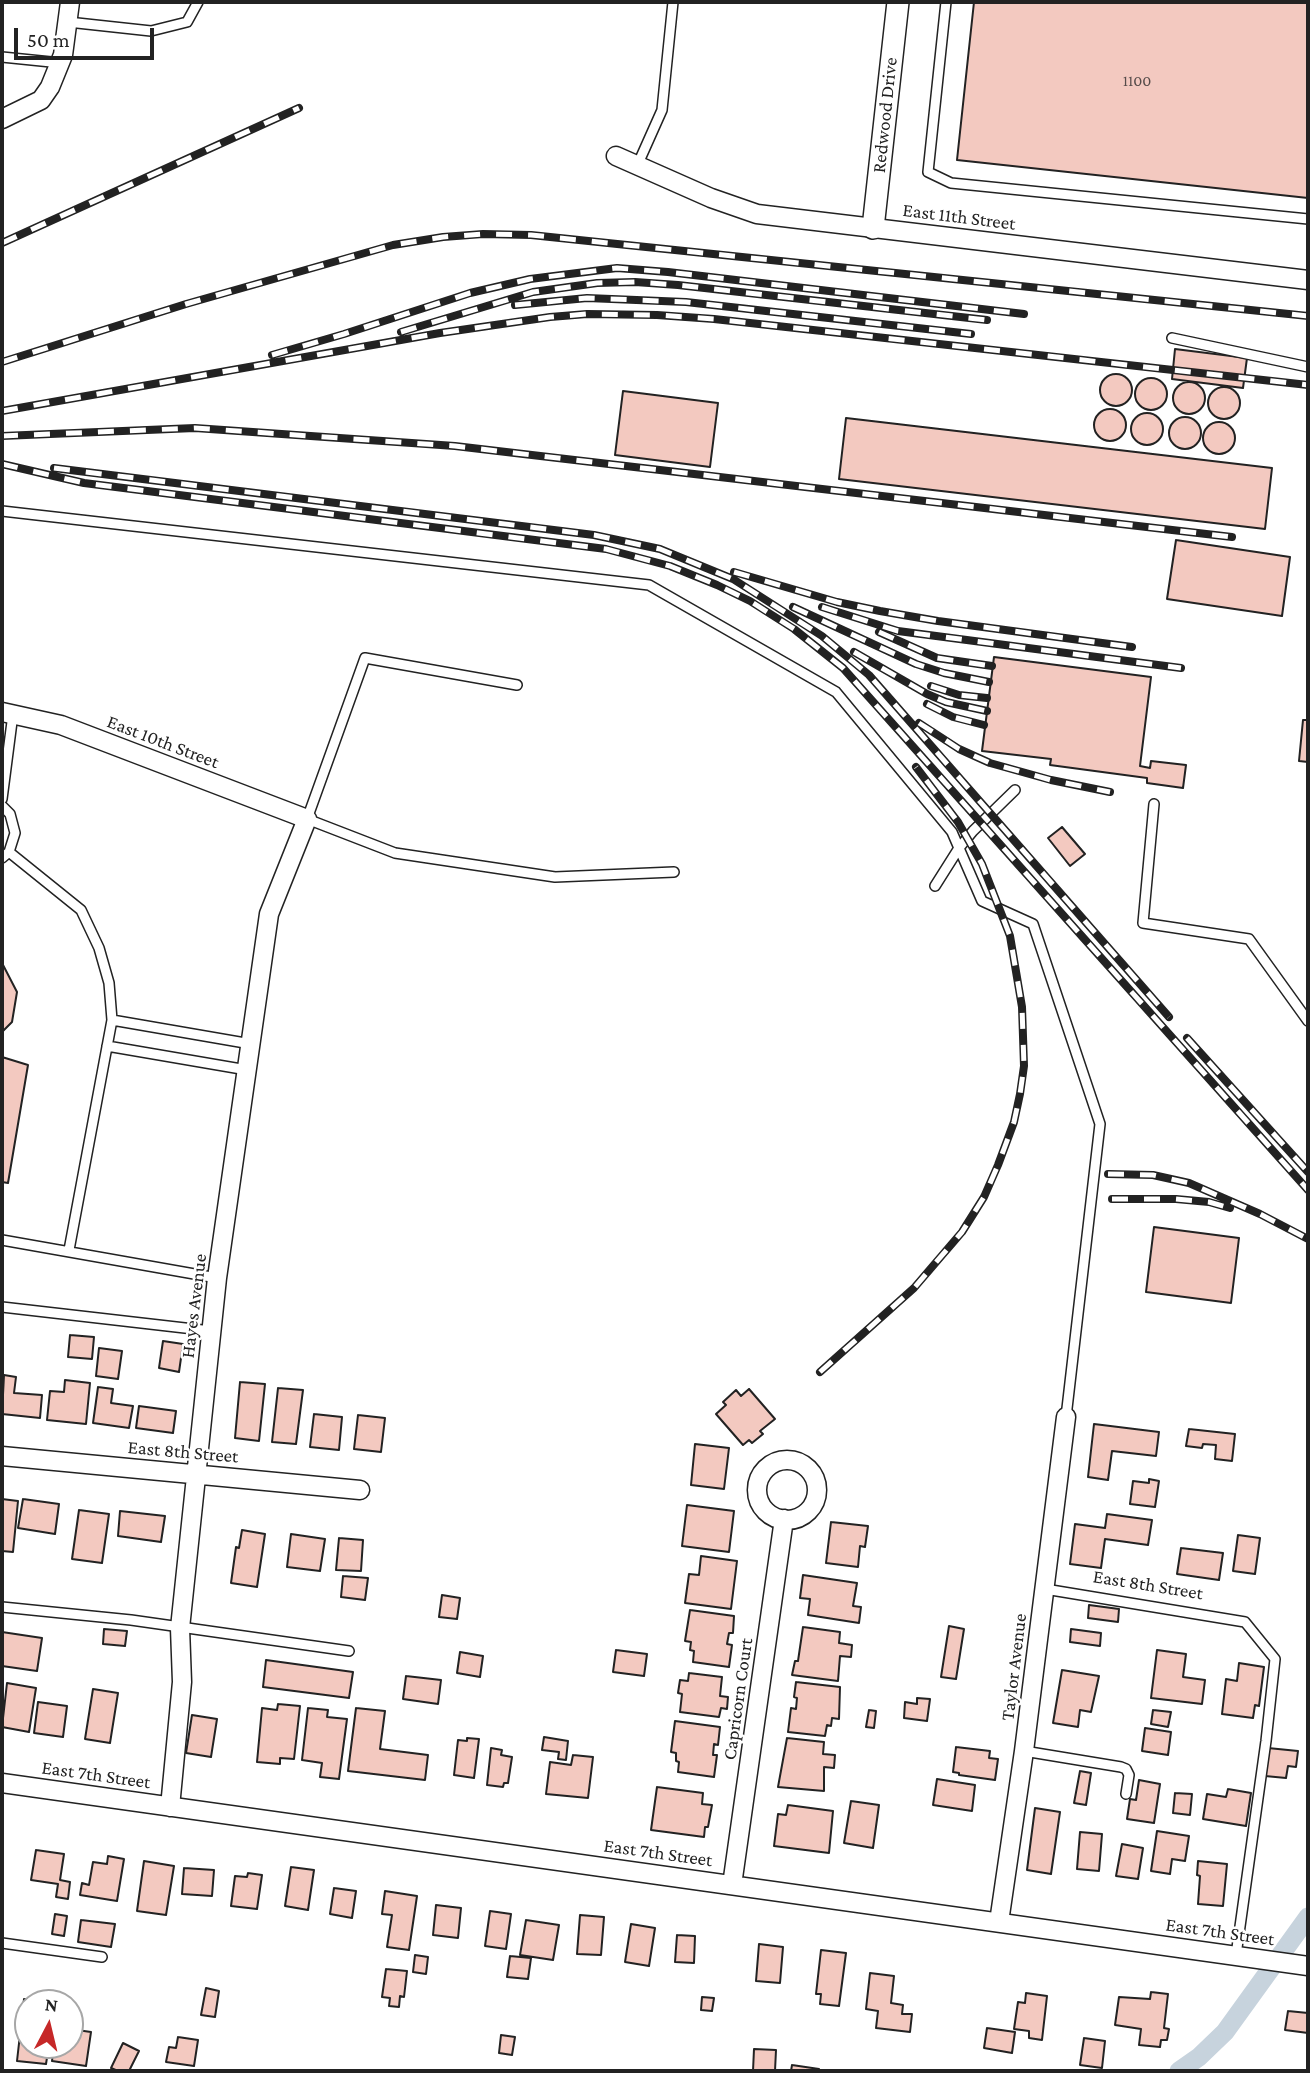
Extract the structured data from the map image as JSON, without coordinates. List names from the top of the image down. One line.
{"streets":{"street":["Redwood Drive","East 11th Street","East 10th Street","Hayes Avenue","East 8th Street","Taylor Avenue","Capricorn Court","East 7th Street"]},"crossings":[["Redwood Drive","East 11th Street"],["East 10th Street","Hayes Avenue"],["Hayes Avenue","East 8th Street"],["Hayes Avenue","East 7th Street"],["East 8th Street","Taylor Avenue"],["East 8th Street","East 7th Street"],["Taylor Avenue","East 7th Street"],["Capricorn Court","East 7th Street"]],"house_numbers":["1100"],"scale_bar":"50 m","north":"top"}
